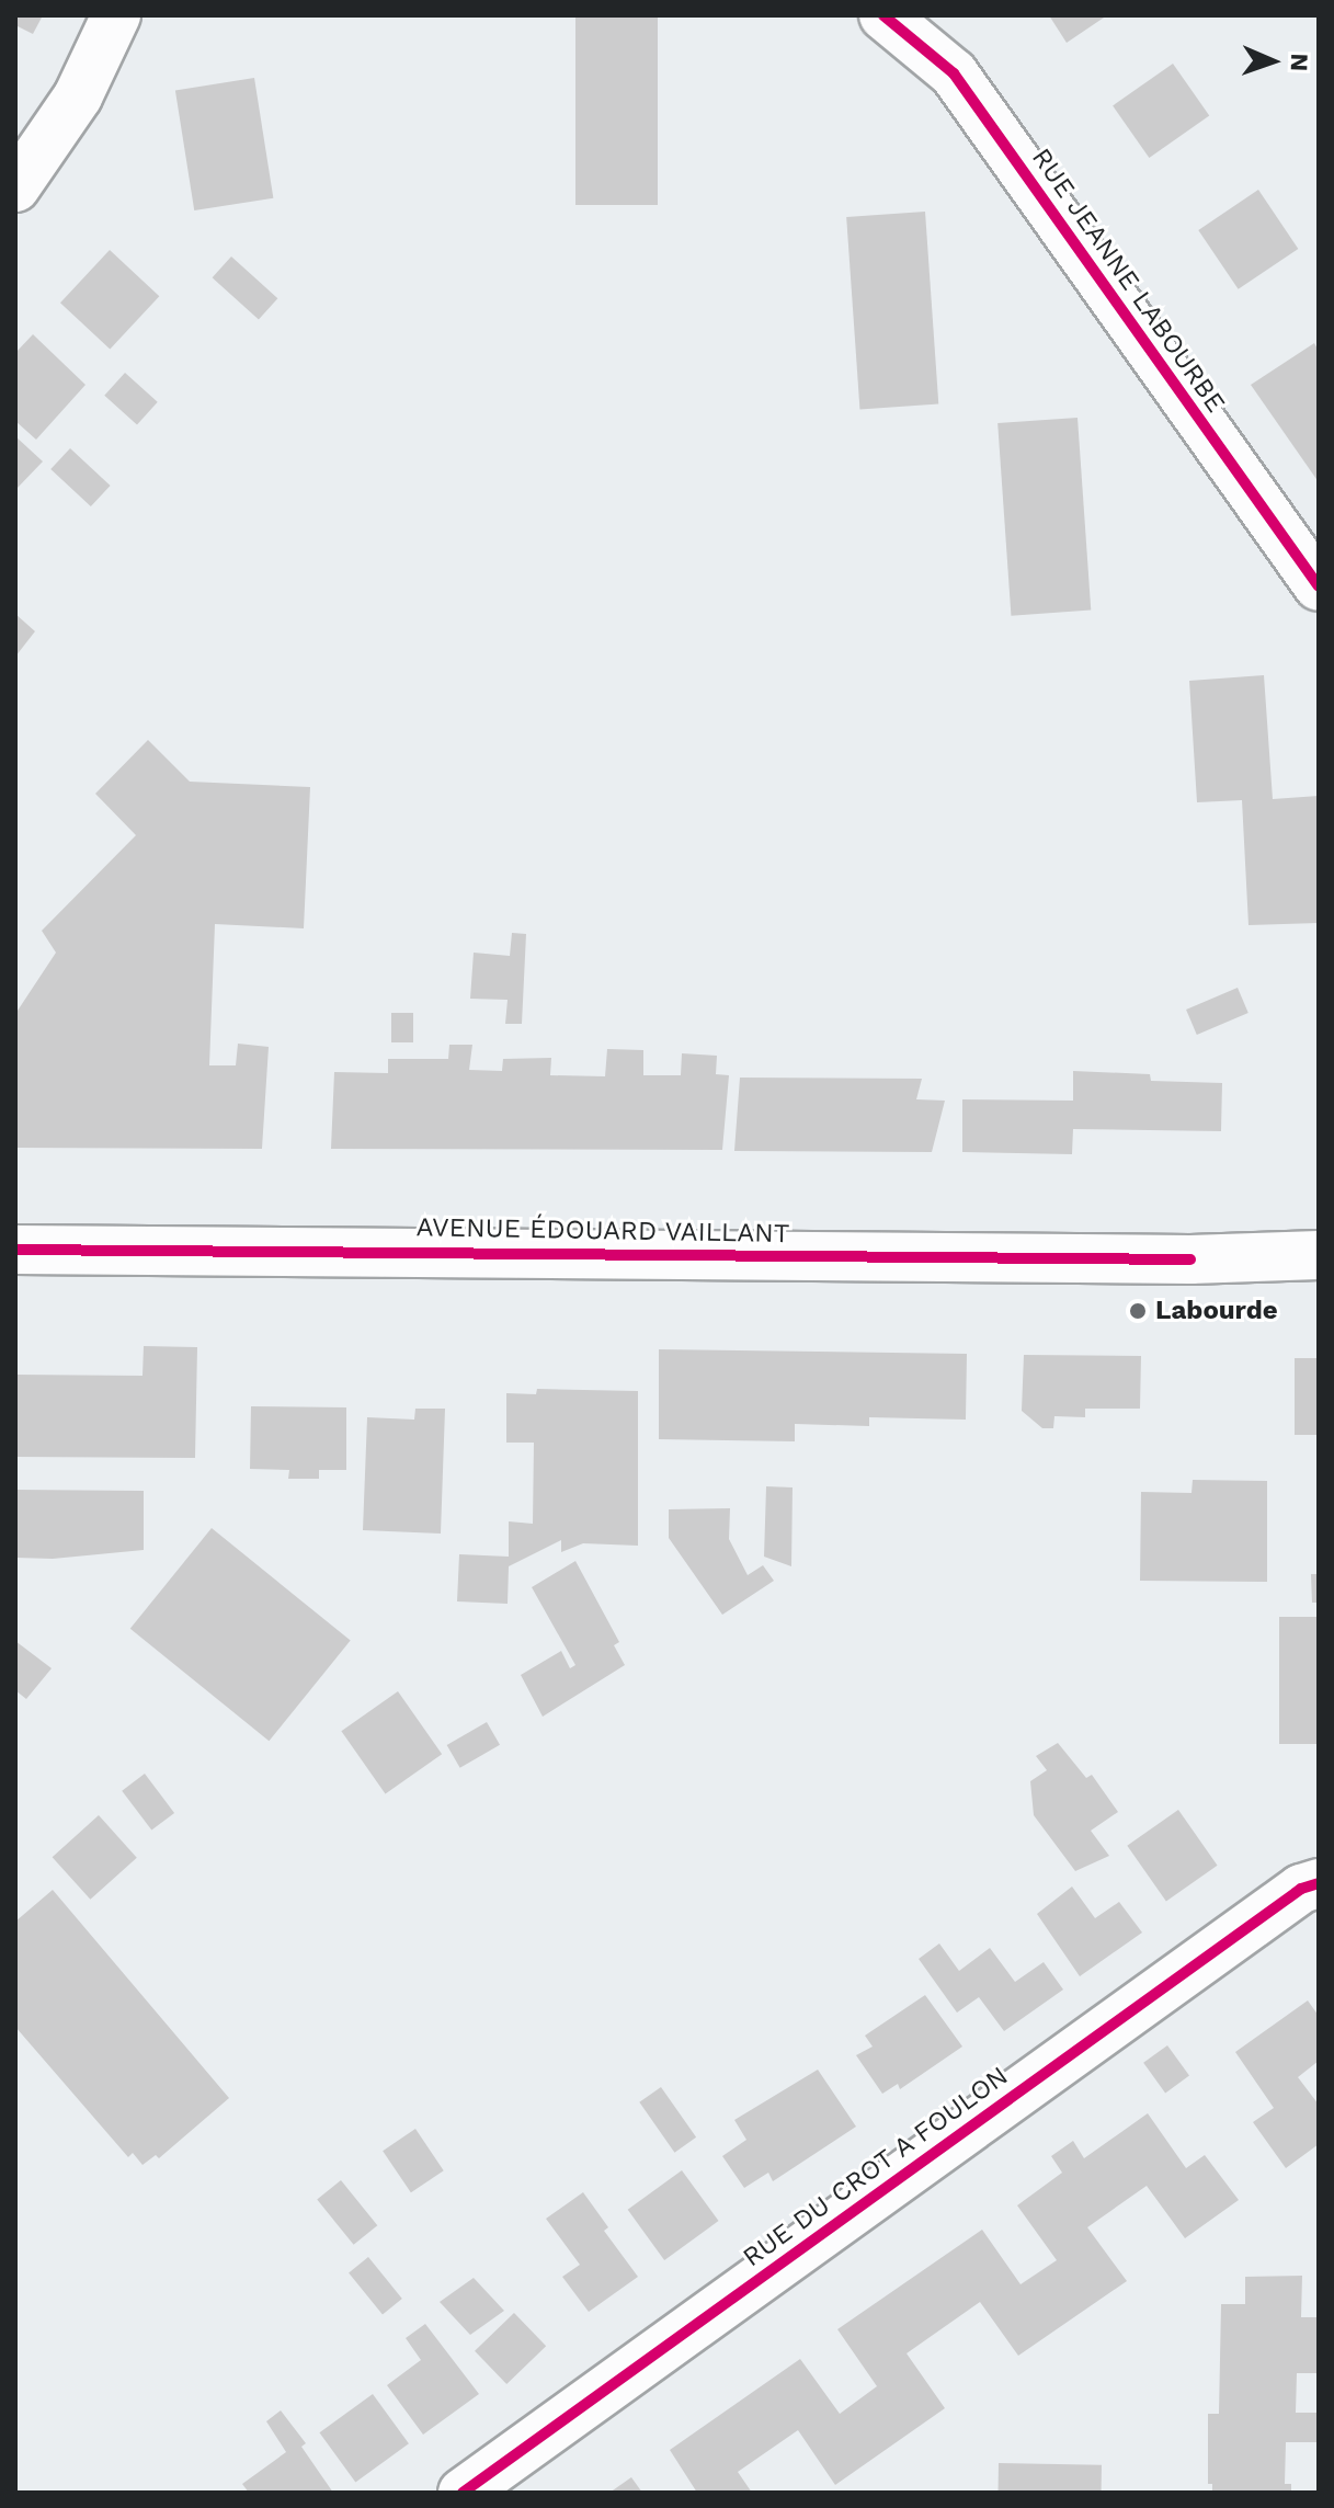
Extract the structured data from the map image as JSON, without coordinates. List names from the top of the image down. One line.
{"streets":{"street":["RUE JEANNE LABOURBE","AVENUE ÉDOUARD VAILLANT","RUE DU CROT A FOULON"]},"places":["Labourde"],"north":"right"}
